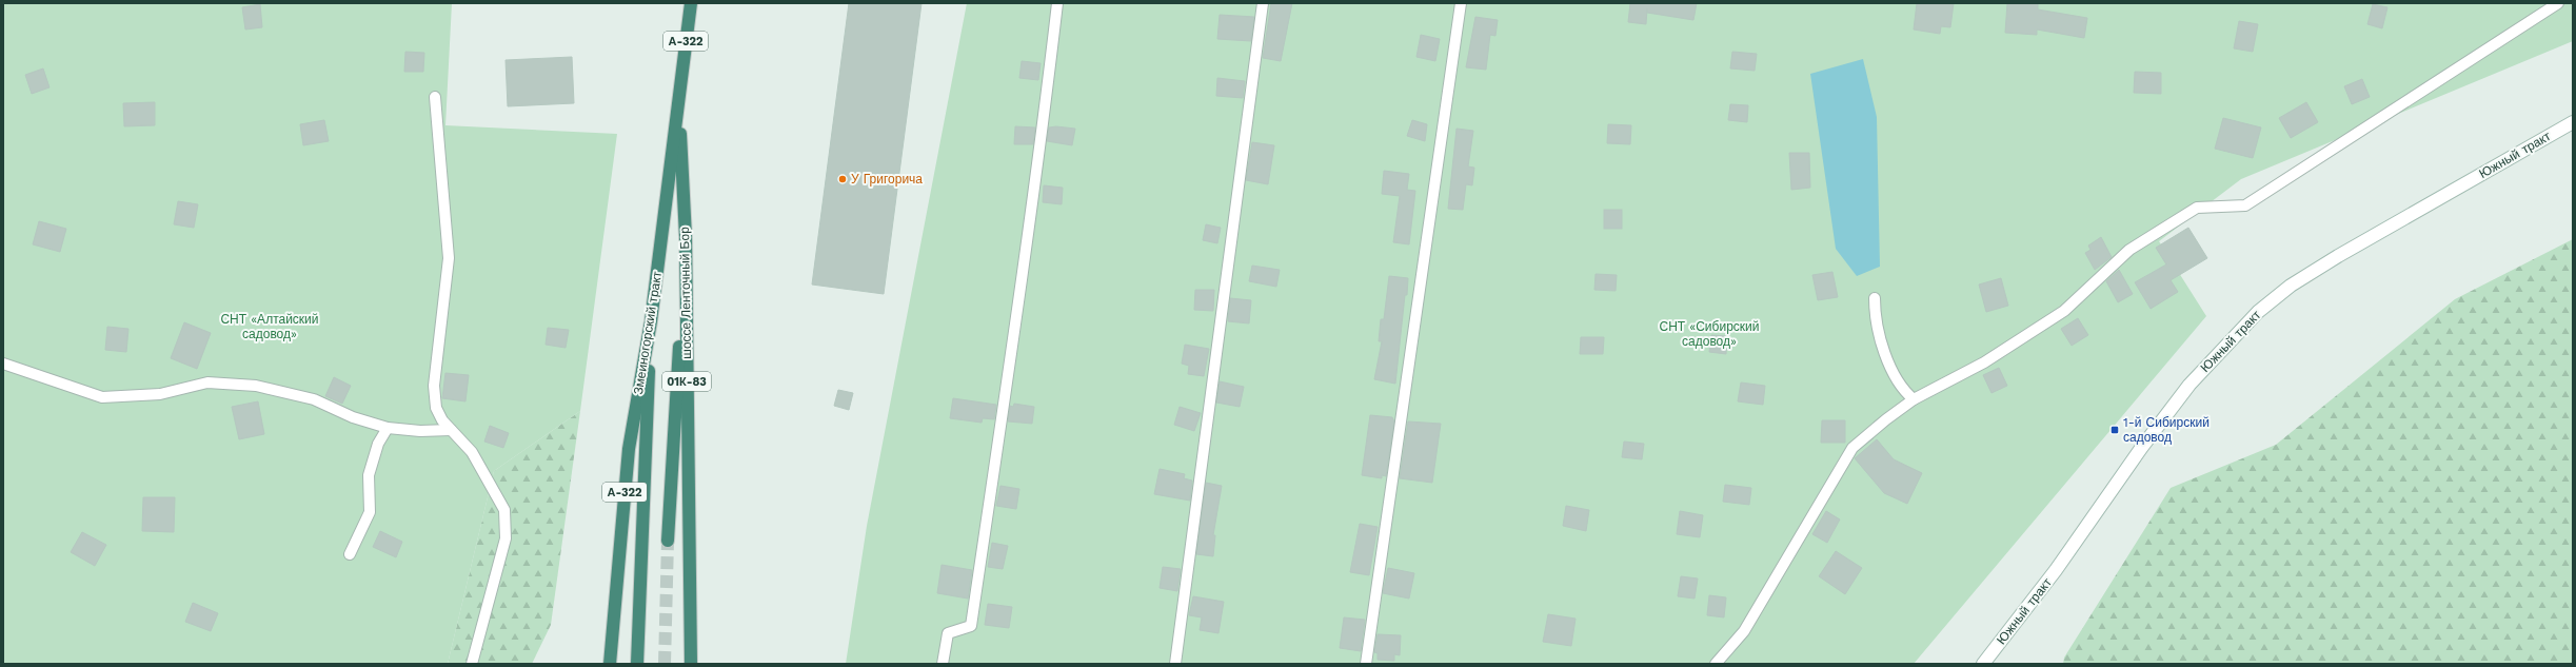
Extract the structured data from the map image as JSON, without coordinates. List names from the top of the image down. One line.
{"streets":{"highway":["А-322","шоссе Ленточный Бор","Змеиногорский тракт","01К-83"],"main road":["Южный тракт"]},"crossings":[["шоссе Ленточный Бор","Змеиногорский тракт"]],"parks":["СНТ «Алтайский садовод»","СНТ «Сибирский садовод»"],"places":{"other":["У Григорича"],"transit":["1-й Сибирский садовод"]}}
